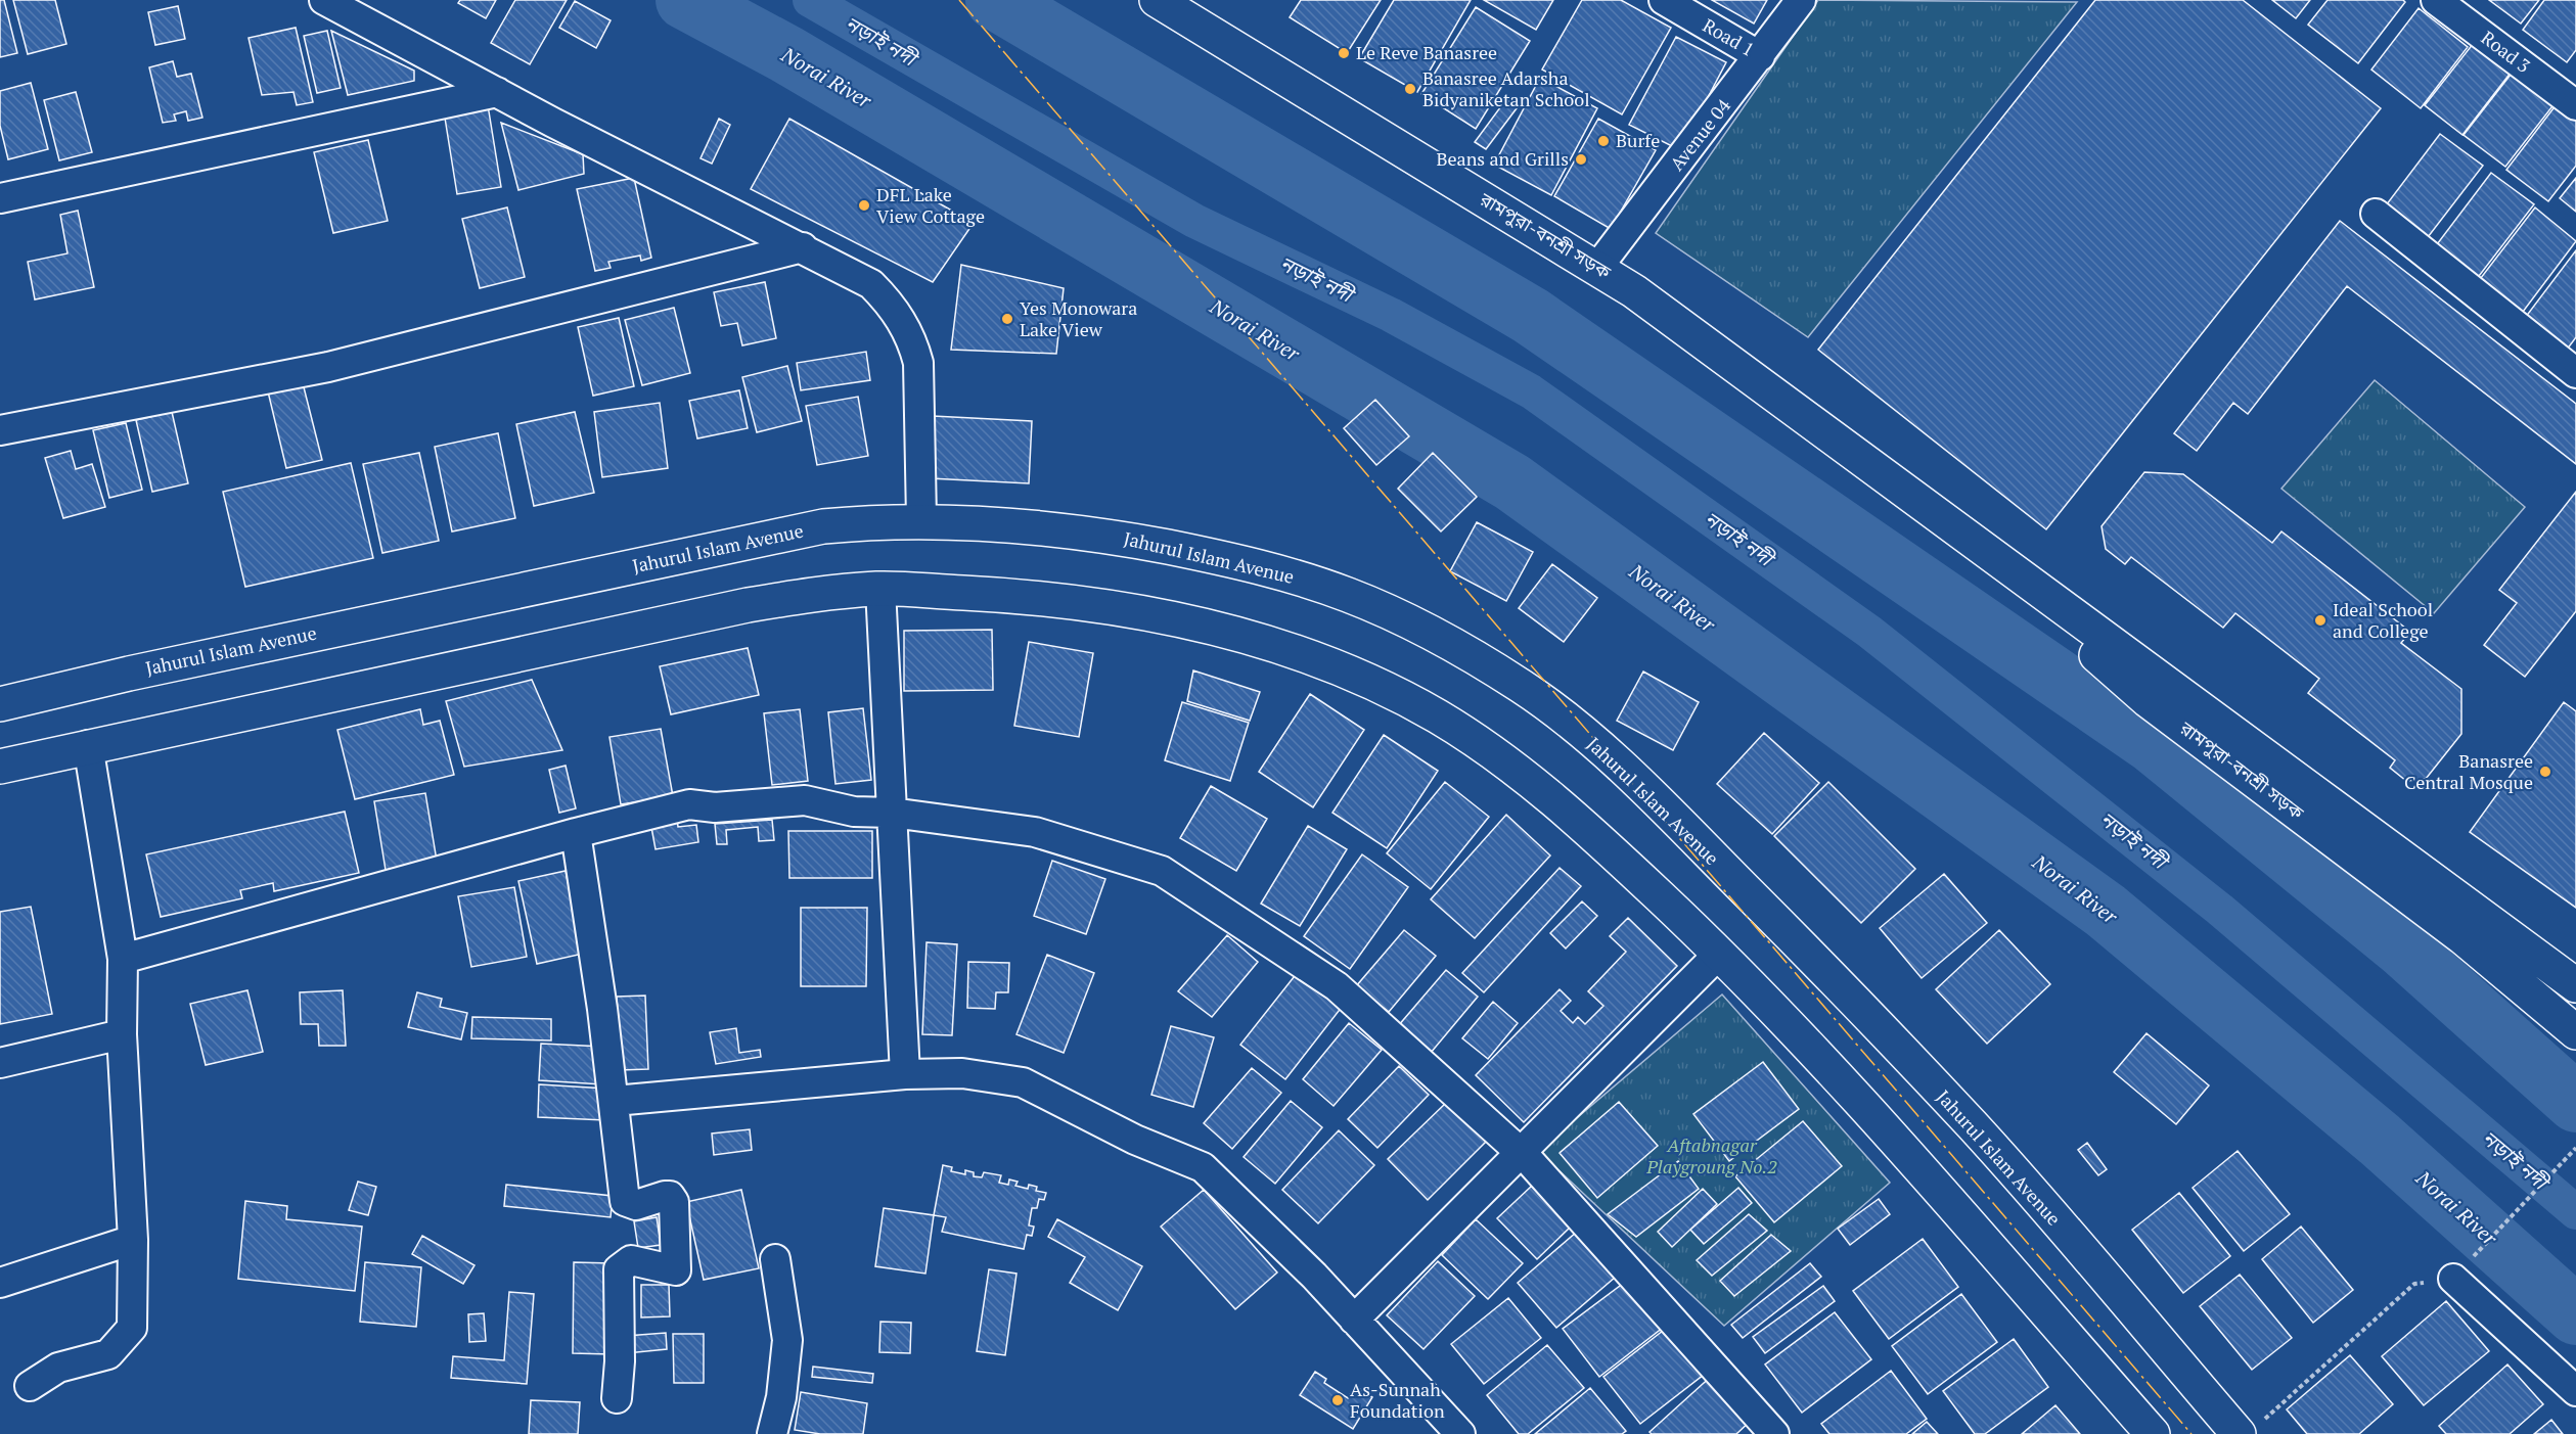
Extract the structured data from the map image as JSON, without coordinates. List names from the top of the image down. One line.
{"streets":{"street":["Road 1","Road 3","Avenue 04","রামপুরা-বনশ্রী সড়ক","Jahurul Islam Avenue"]},"crossings":[["Road 1","Avenue 04"],["Avenue 04","রামপুরা-বনশ্রী সড়ক"]],"water":["নড়াই নদী","Norai River"],"parks":["Aftabnagar Playgroung No.2"],"places":["Le Reve Banasree","Banasree Adarsha Bidyaniketan School","Burfe","Beans and Grills","DFL Lake View Cottage","Yes Monowara Lake View","Ideal School and College","Banasree Central Mosque","As-Sunnah Foundation"]}
